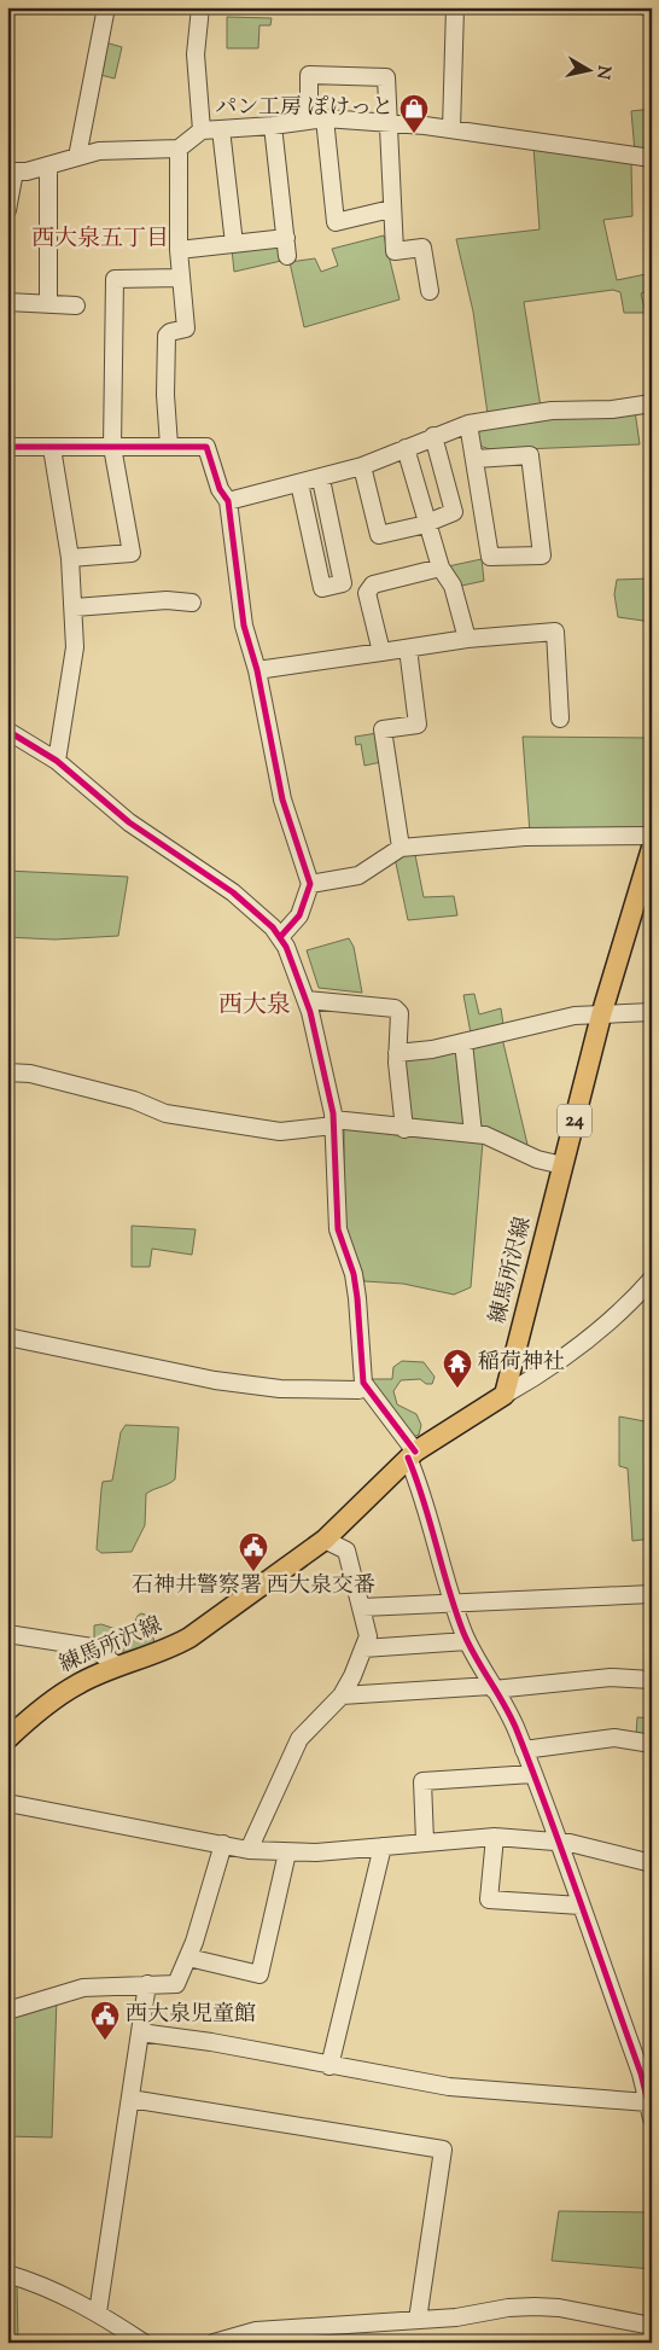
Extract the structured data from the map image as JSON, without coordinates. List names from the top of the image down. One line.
{"streets":{"main road":["24","練馬所沢線"]},"districts":["西大泉五丁目","西大泉"],"places":{"shop":["パン工房 ぽけっと"],"temple":["稲荷神社"],"public building":["石神井警察署 西大泉交番","西大泉児童館"]},"north":"right"}
